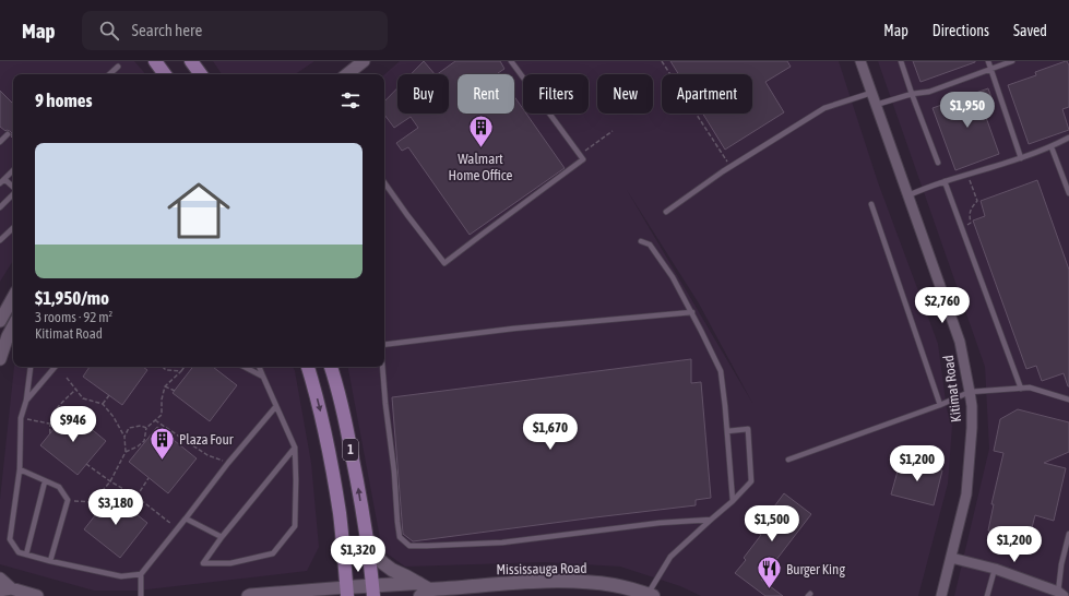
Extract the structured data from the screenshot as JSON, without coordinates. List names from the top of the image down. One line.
{"streets":{"main road":["1","Mississauga Road"],"street":["Kitimat Road"]},"crossings":[["1","Mississauga Road"]],"places":{"building":["Walmart Home Office","Plaza Four"],"restaurant":["Burger King"]},"page":{"header":"Map","search":"Search here","nav":["Map","Directions","Saved"],"chip":["Buy","Rent","Filters","New","Apartment"],"heading":"9 homes","price":["$1,950","$2,760","$946","$1,670","$1,200","$3,180","$1,500","$1,200","$1,320"],"list":[{"name":"$1,950/mo","note":"3 rooms · 92 m² · Kitimat Road"}]}}
